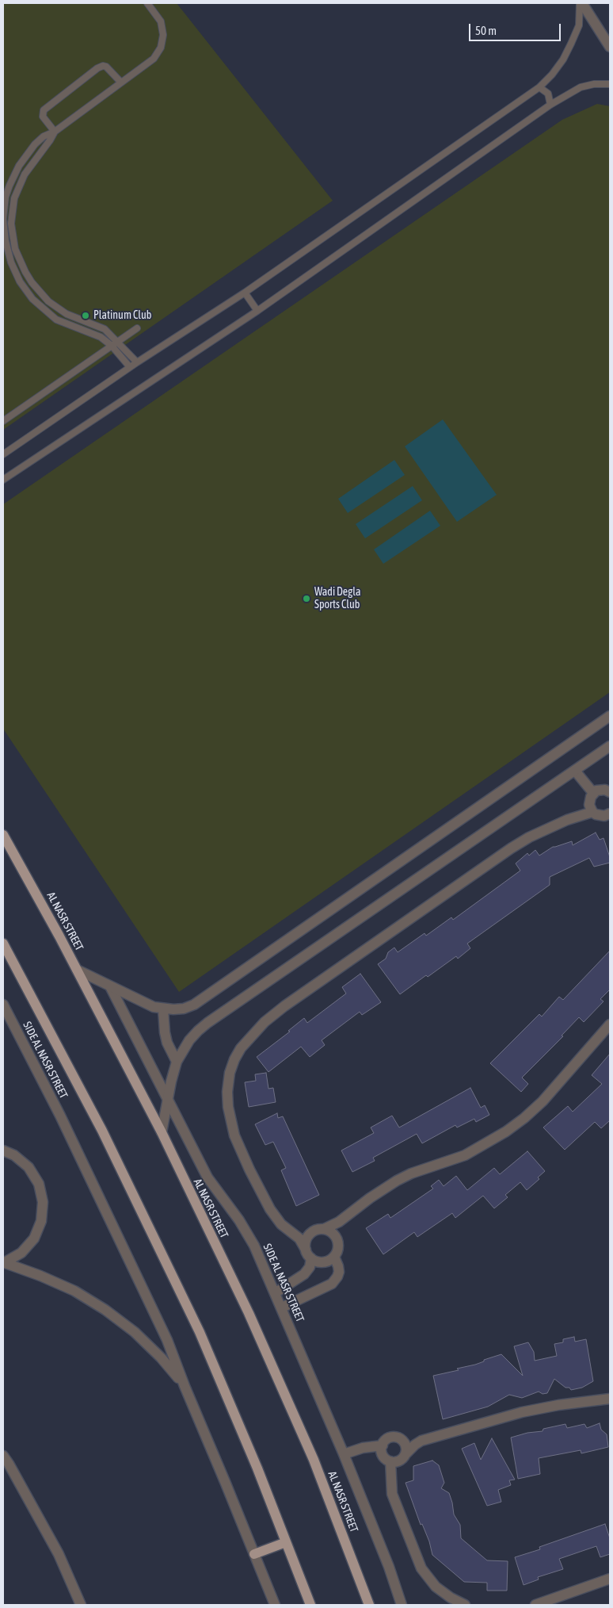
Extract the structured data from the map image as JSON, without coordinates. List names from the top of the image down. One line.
{"streets":{"main road":["AL NASR STREET"],"street":["SIDE AL NASR STREET"]},"places":["Platinum Club","Wadi Degla Sports Club"],"scale_bar":"50 m"}
